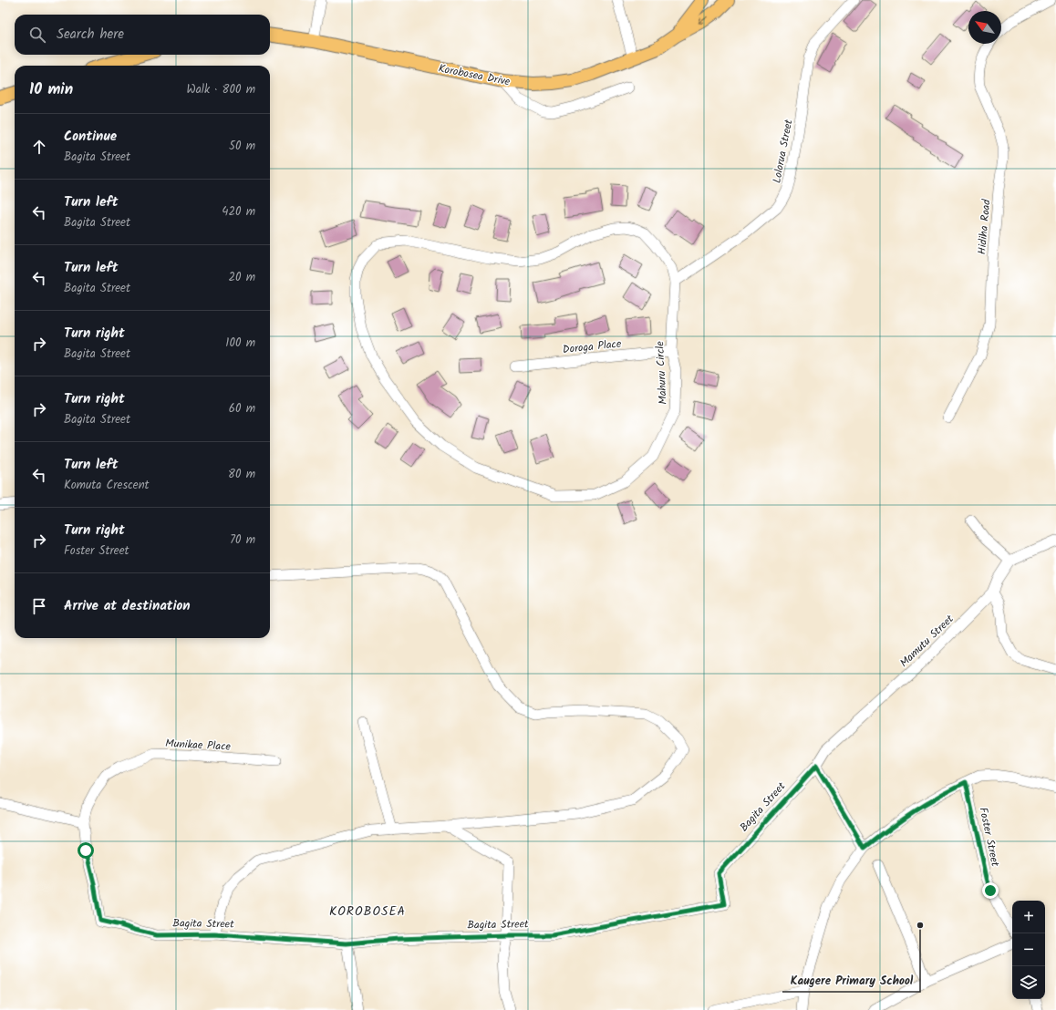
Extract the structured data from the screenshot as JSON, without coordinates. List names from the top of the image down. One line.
{"streets":{"main road":["Korobosea Drive"],"street":["Lolorua Street","Hidiha Road","Doroga Place","Mahuru Circle","Mamutu Street","Munikae Place","Bagita Street","Foster Street"]},"crossings":[["Lolorua Street","Mahuru Circle"],["Doroga Place","Mahuru Circle"],["Mamutu Street","Bagita Street"],["Munikae Place","Bagita Street"]],"districts":["KOROBOSEA"],"places":["Kaugere Primary School"],"north":"top left","page":{"search":"Search here","heading":["10 min","Walk · 800 m"],"list":[["Continue","Bagita Street","50 m"],["Turn left","Bagita Street","420 m"],["Turn left","Bagita Street","20 m"],["Turn right","Bagita Street","100 m"],["Turn right","Bagita Street","60 m"],["Turn left","Komuta Crescent","80 m"],["Turn right","Foster Street","70 m"],"Arrive at destination"],"map_buttons":["+","−"]}}
